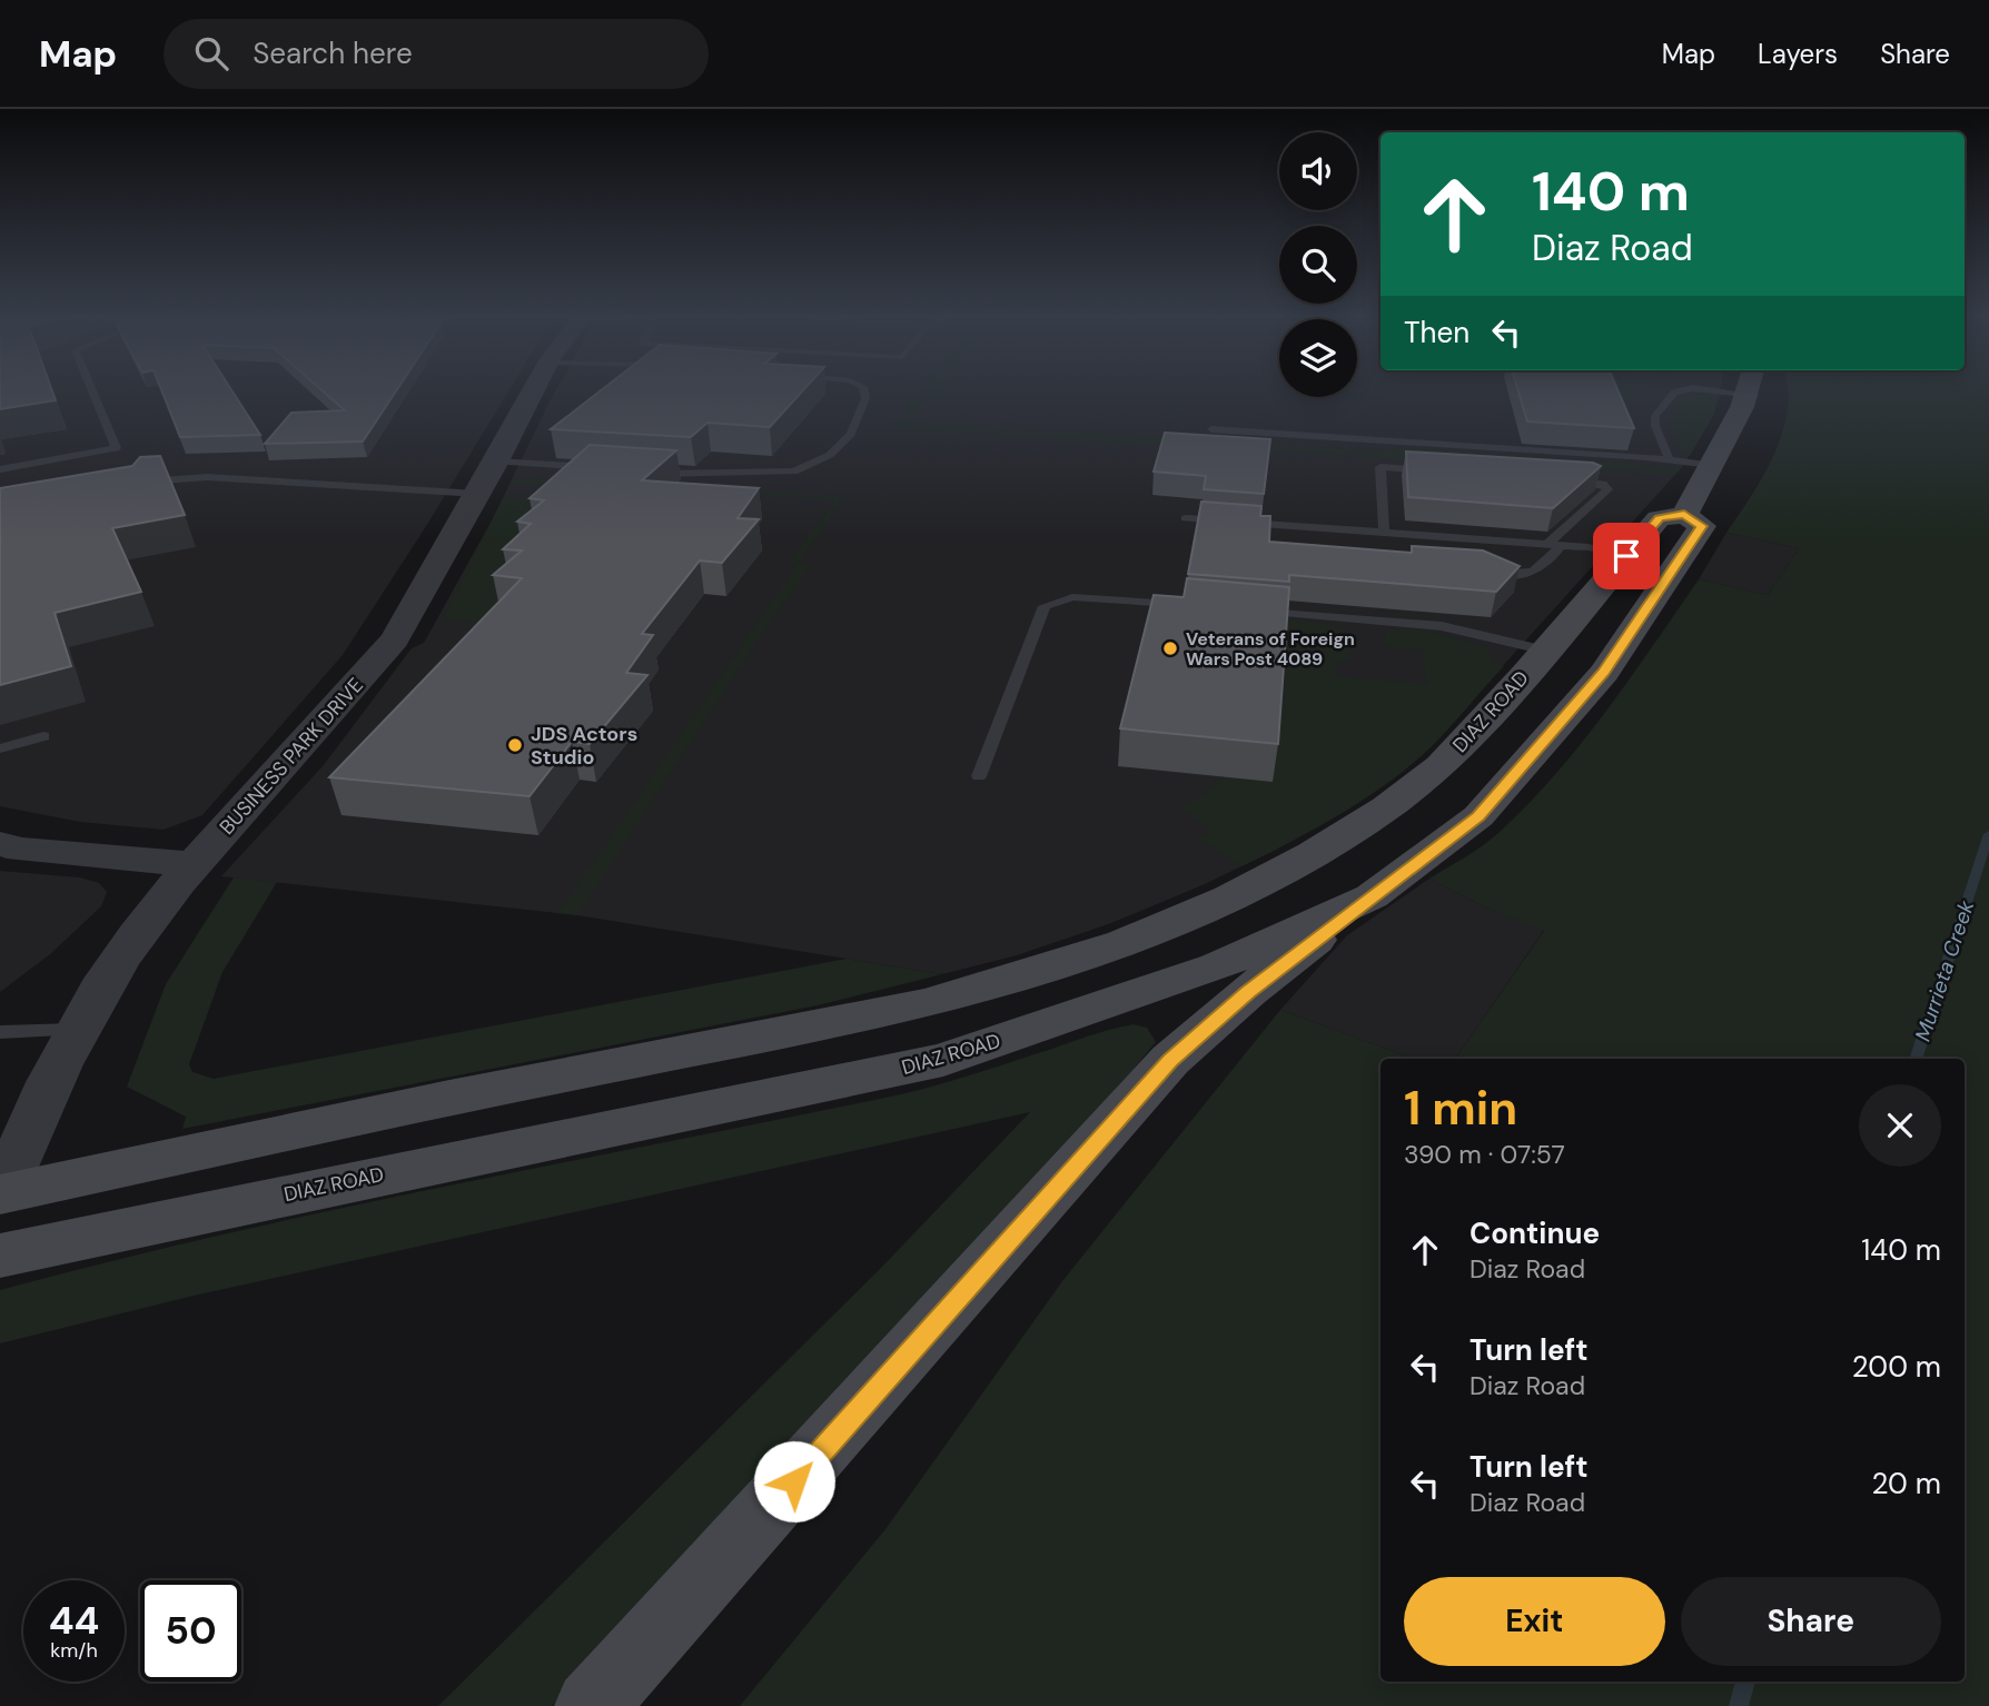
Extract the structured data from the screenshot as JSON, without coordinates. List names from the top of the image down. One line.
{"streets":{"main road":["DIAZ ROAD"],"street":["BUSINESS PARK DRIVE"]},"crossings":[["DIAZ ROAD","BUSINESS PARK DRIVE"]],"water":["Murrieta Creek"],"places":["Veterans of Foreign Wars Post 4089","JDS Actors Studio"],"page":{"header":"Map","search":"Search here","nav":["Map","Layers","Share"],"turn":["140 m","Diaz Road"],"then":"Then","heading":["1 min","390 m · 07:57"],"list":[{"name":"Continue","note":"Diaz Road","value":"140 m"},{"name":"Turn left","note":"Diaz Road","value":"200 m"},{"name":"Turn left","note":"Diaz Road","value":"20 m"}],"buttons":["Exit","Share"],"speed":"44 km/h","limit":"50"}}
